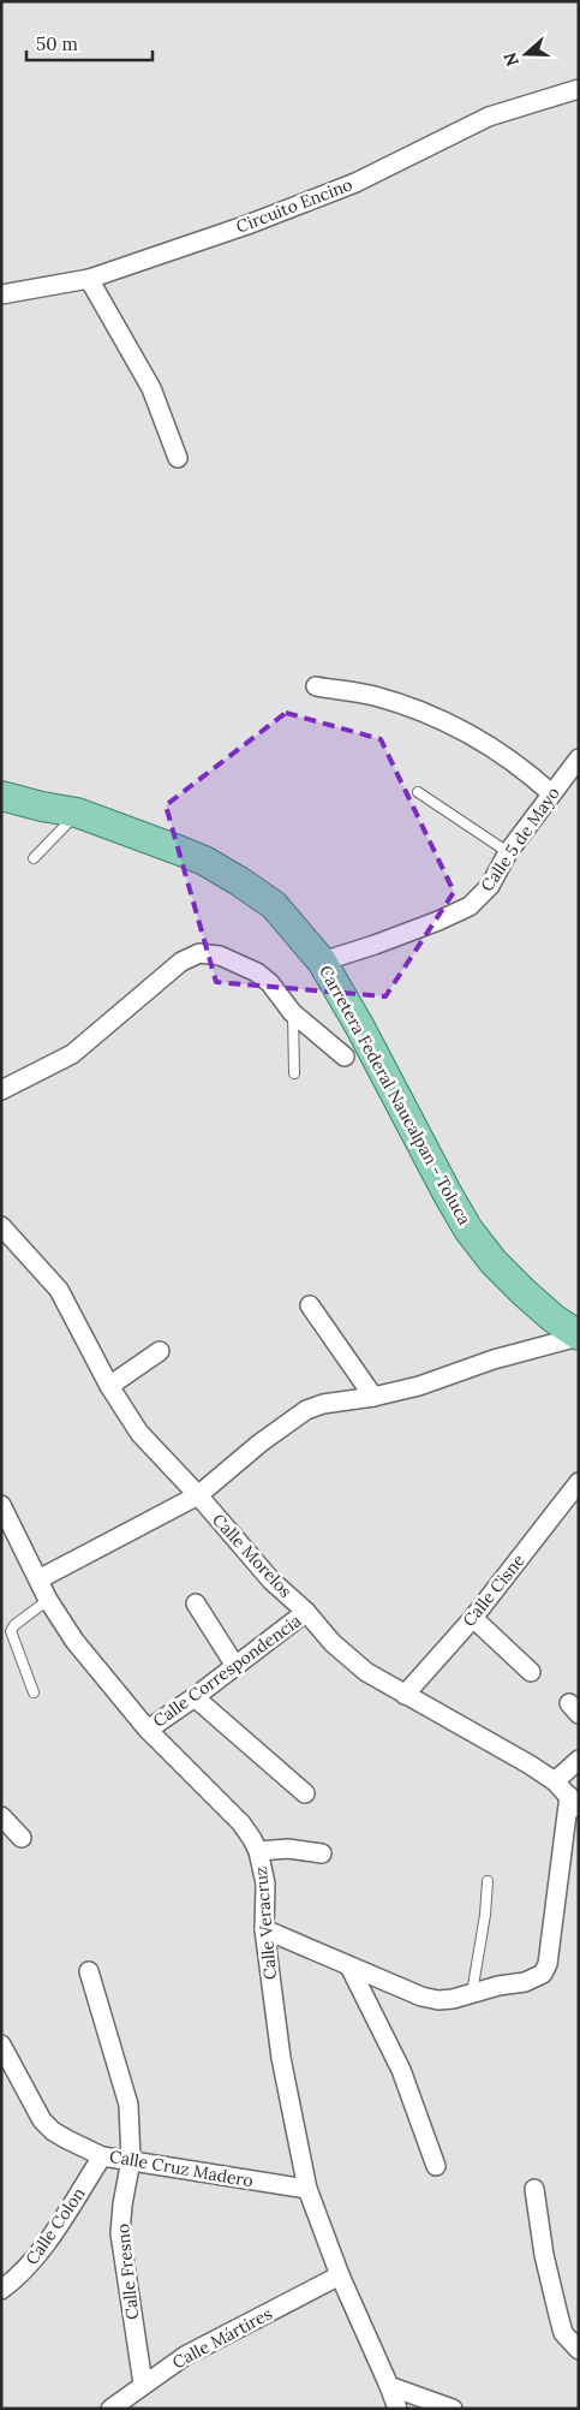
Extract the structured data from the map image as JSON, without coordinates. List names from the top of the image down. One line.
{"streets":{"main road":["Carretera Federal Naucalpan - Toluca"],"street":["Circuito Encino","Calle 5 de Mayo","Calle Morelos","Calle Cisne","Calle Correspondencia","Calle Veracruz","Calle Cruz Madero","Calle Colon","Calle Fresno","Calle Mártires"]},"crossings":[["Calle 5 de Mayo","Carretera Federal Naucalpan - Toluca"],["Calle Morelos","Calle Cisne"],["Calle Morelos","Calle Correspondencia"],["Calle Correspondencia","Calle Veracruz"],["Calle Veracruz","Calle Cruz Madero"],["Calle Veracruz","Calle Mártires"],["Calle Cruz Madero","Calle Colon"],["Calle Cruz Madero","Calle Fresno"],["Calle Fresno","Calle Mártires"]],"scale_bar":"50 m","north":"left"}
